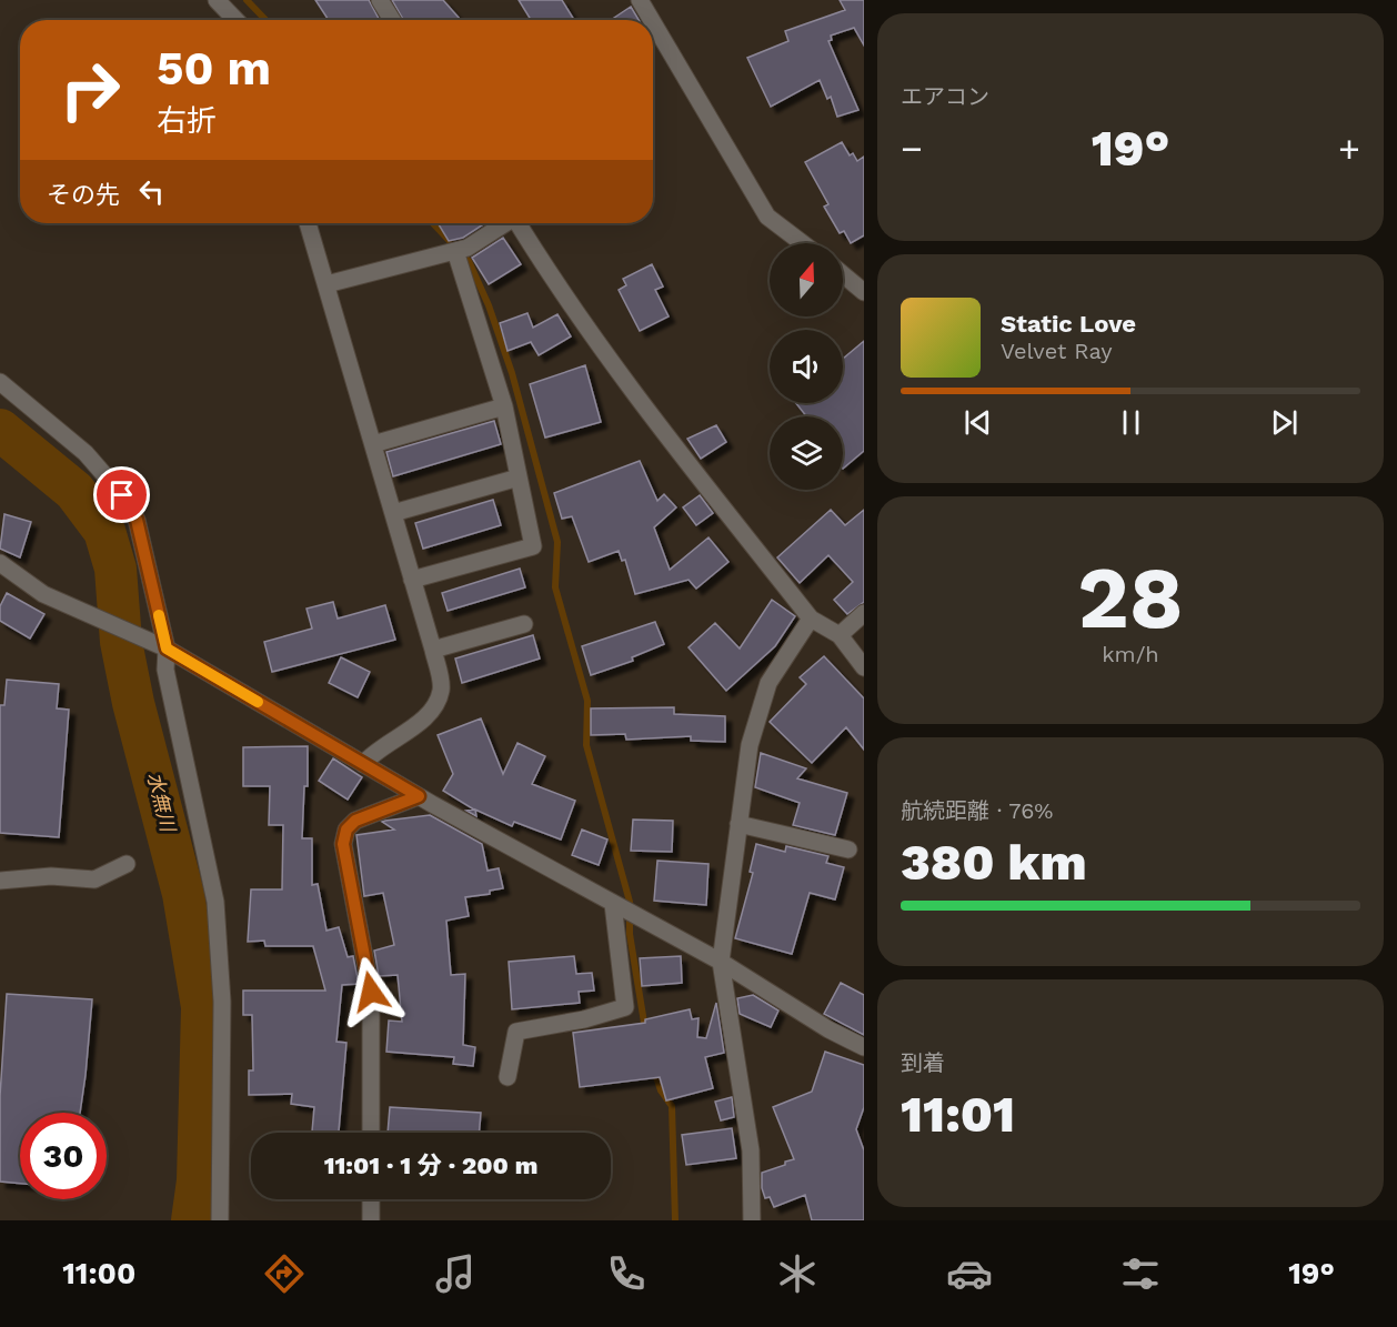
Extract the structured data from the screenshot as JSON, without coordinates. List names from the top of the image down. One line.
{"water":["水無川"],"north":"top","page":{"tile":["エアコン",["28","km/h"],["航続距離 · 76%","380 km"],["到着","11:01"]],"turn":["50 m","右折"],"heat":["−","19°","+"],"then":"その先","song":["Static Love","Velvet Ray"],"limit":"30","trip":"11:01 · 1 分 · 200 m","tabs":["11:00","19°"]}}
